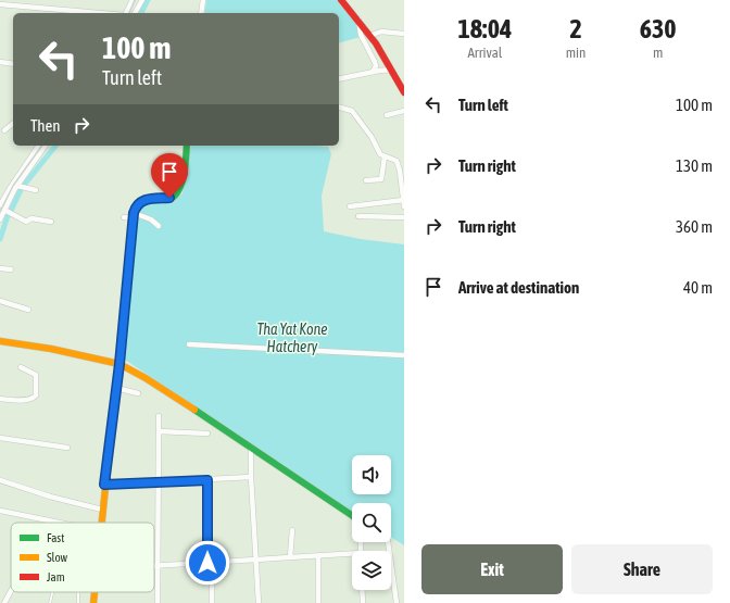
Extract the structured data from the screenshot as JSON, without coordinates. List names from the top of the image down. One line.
{"water":["Tha Yat Kone Hatchery"],"legend":["Fast","Slow","Jam"],"page":{"eta":["18:04","Arrival","2","min","630","m"],"turn":["100 m","Turn left"],"list":[{"name":"Turn left","value":"100 m"},{"name":"Turn right","value":"130 m"},{"name":"Turn right","value":"360 m"},{"name":"Arrive at destination","value":"40 m"}],"then":"Then","buttons":["Exit","Share"]}}
